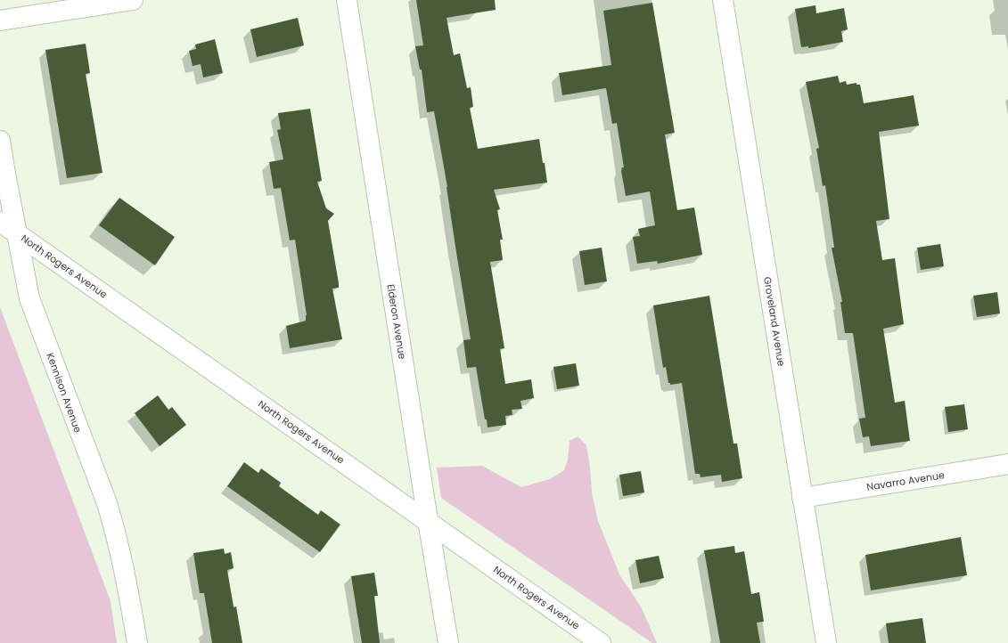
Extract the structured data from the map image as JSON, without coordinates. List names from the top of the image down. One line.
{"streets":{"street":["North Rogers Avenue","Elderon Avenue","Groveland Avenue","Kennison Avenue","Navarro Avenue"]},"crossings":[["North Rogers Avenue","Elderon Avenue"],["North Rogers Avenue","Kennison Avenue"],["Groveland Avenue","Navarro Avenue"]]}
